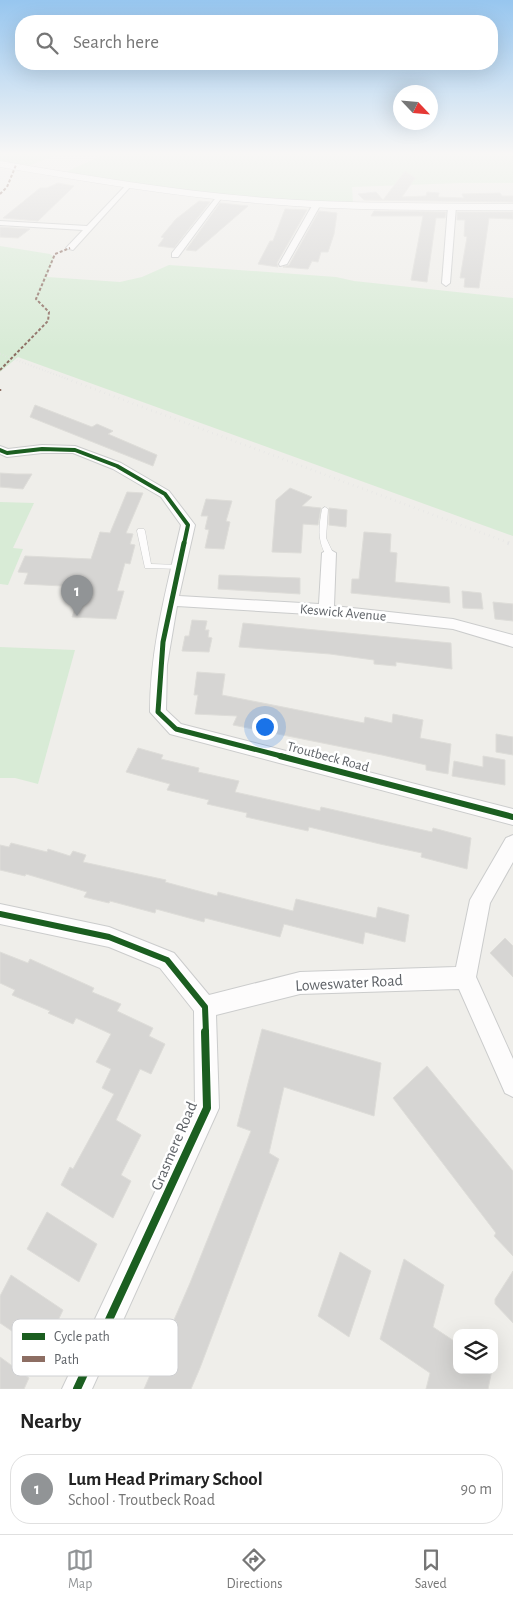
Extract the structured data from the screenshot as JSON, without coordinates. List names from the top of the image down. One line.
{"streets":{"street":["Keswick Avenue","Troutbeck Road","Loweswater Road","Grasmere Road"]},"crossings":[["Keswick Avenue","Troutbeck Road"],["Loweswater Road","Grasmere Road"]],"legend":["Cycle path","Path"],"north":"bottom right","page":{"search":"Search here","pins":"1","heading":"Nearby","list":[{"mark":"1","name":"Lum Head Primary School","note":"School · Troutbeck Road","value":"90 m"}],"nav":["Map","Directions","Saved"]}}
